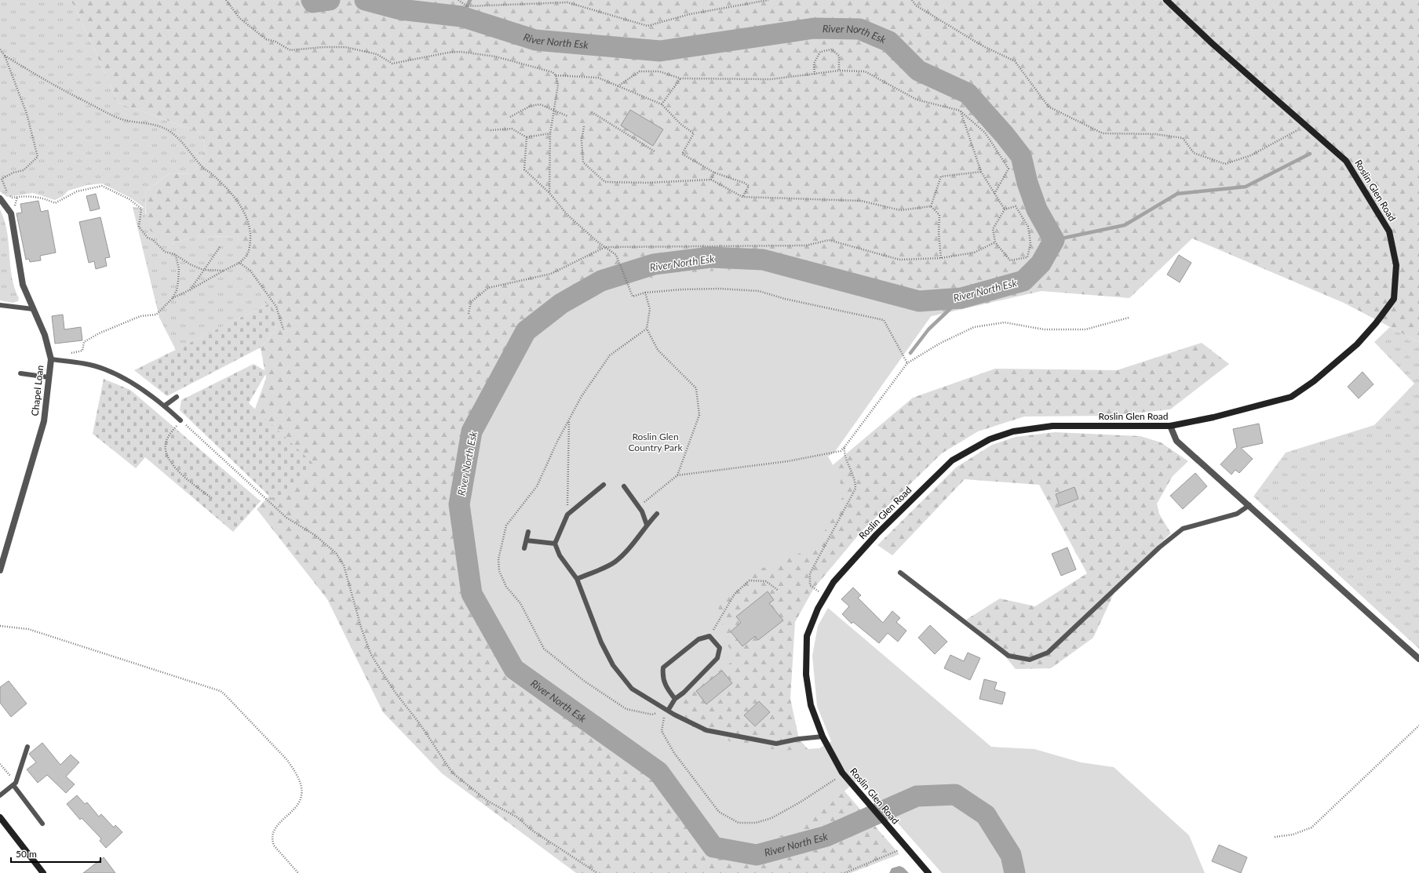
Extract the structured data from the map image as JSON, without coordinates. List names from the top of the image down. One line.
{"streets":{"main road":["Roslin Glen Road"],"street":["Chapel Loan"]},"water":["River North Esk"],"parks":["Roslin Glen Country Park"],"scale_bar":"50 m"}
